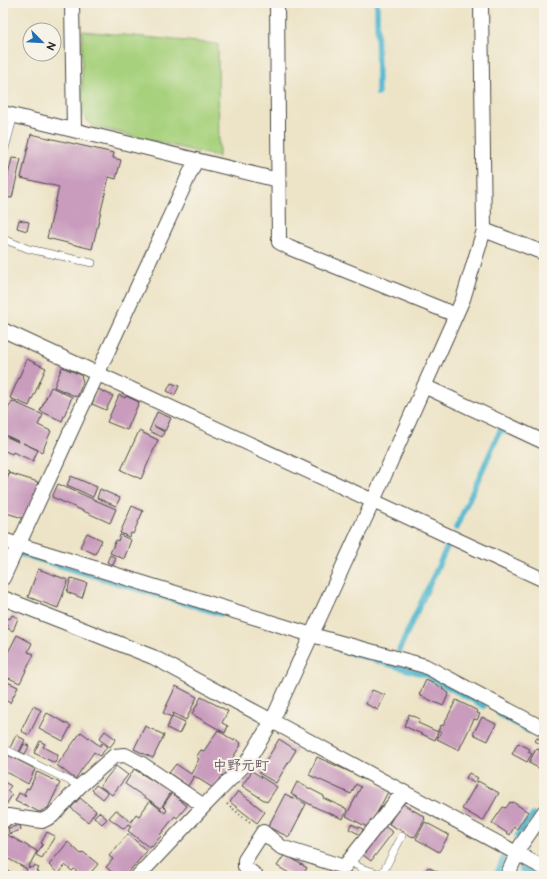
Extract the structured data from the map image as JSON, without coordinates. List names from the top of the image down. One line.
{"districts":["中野元町"],"north":"bottom right"}
